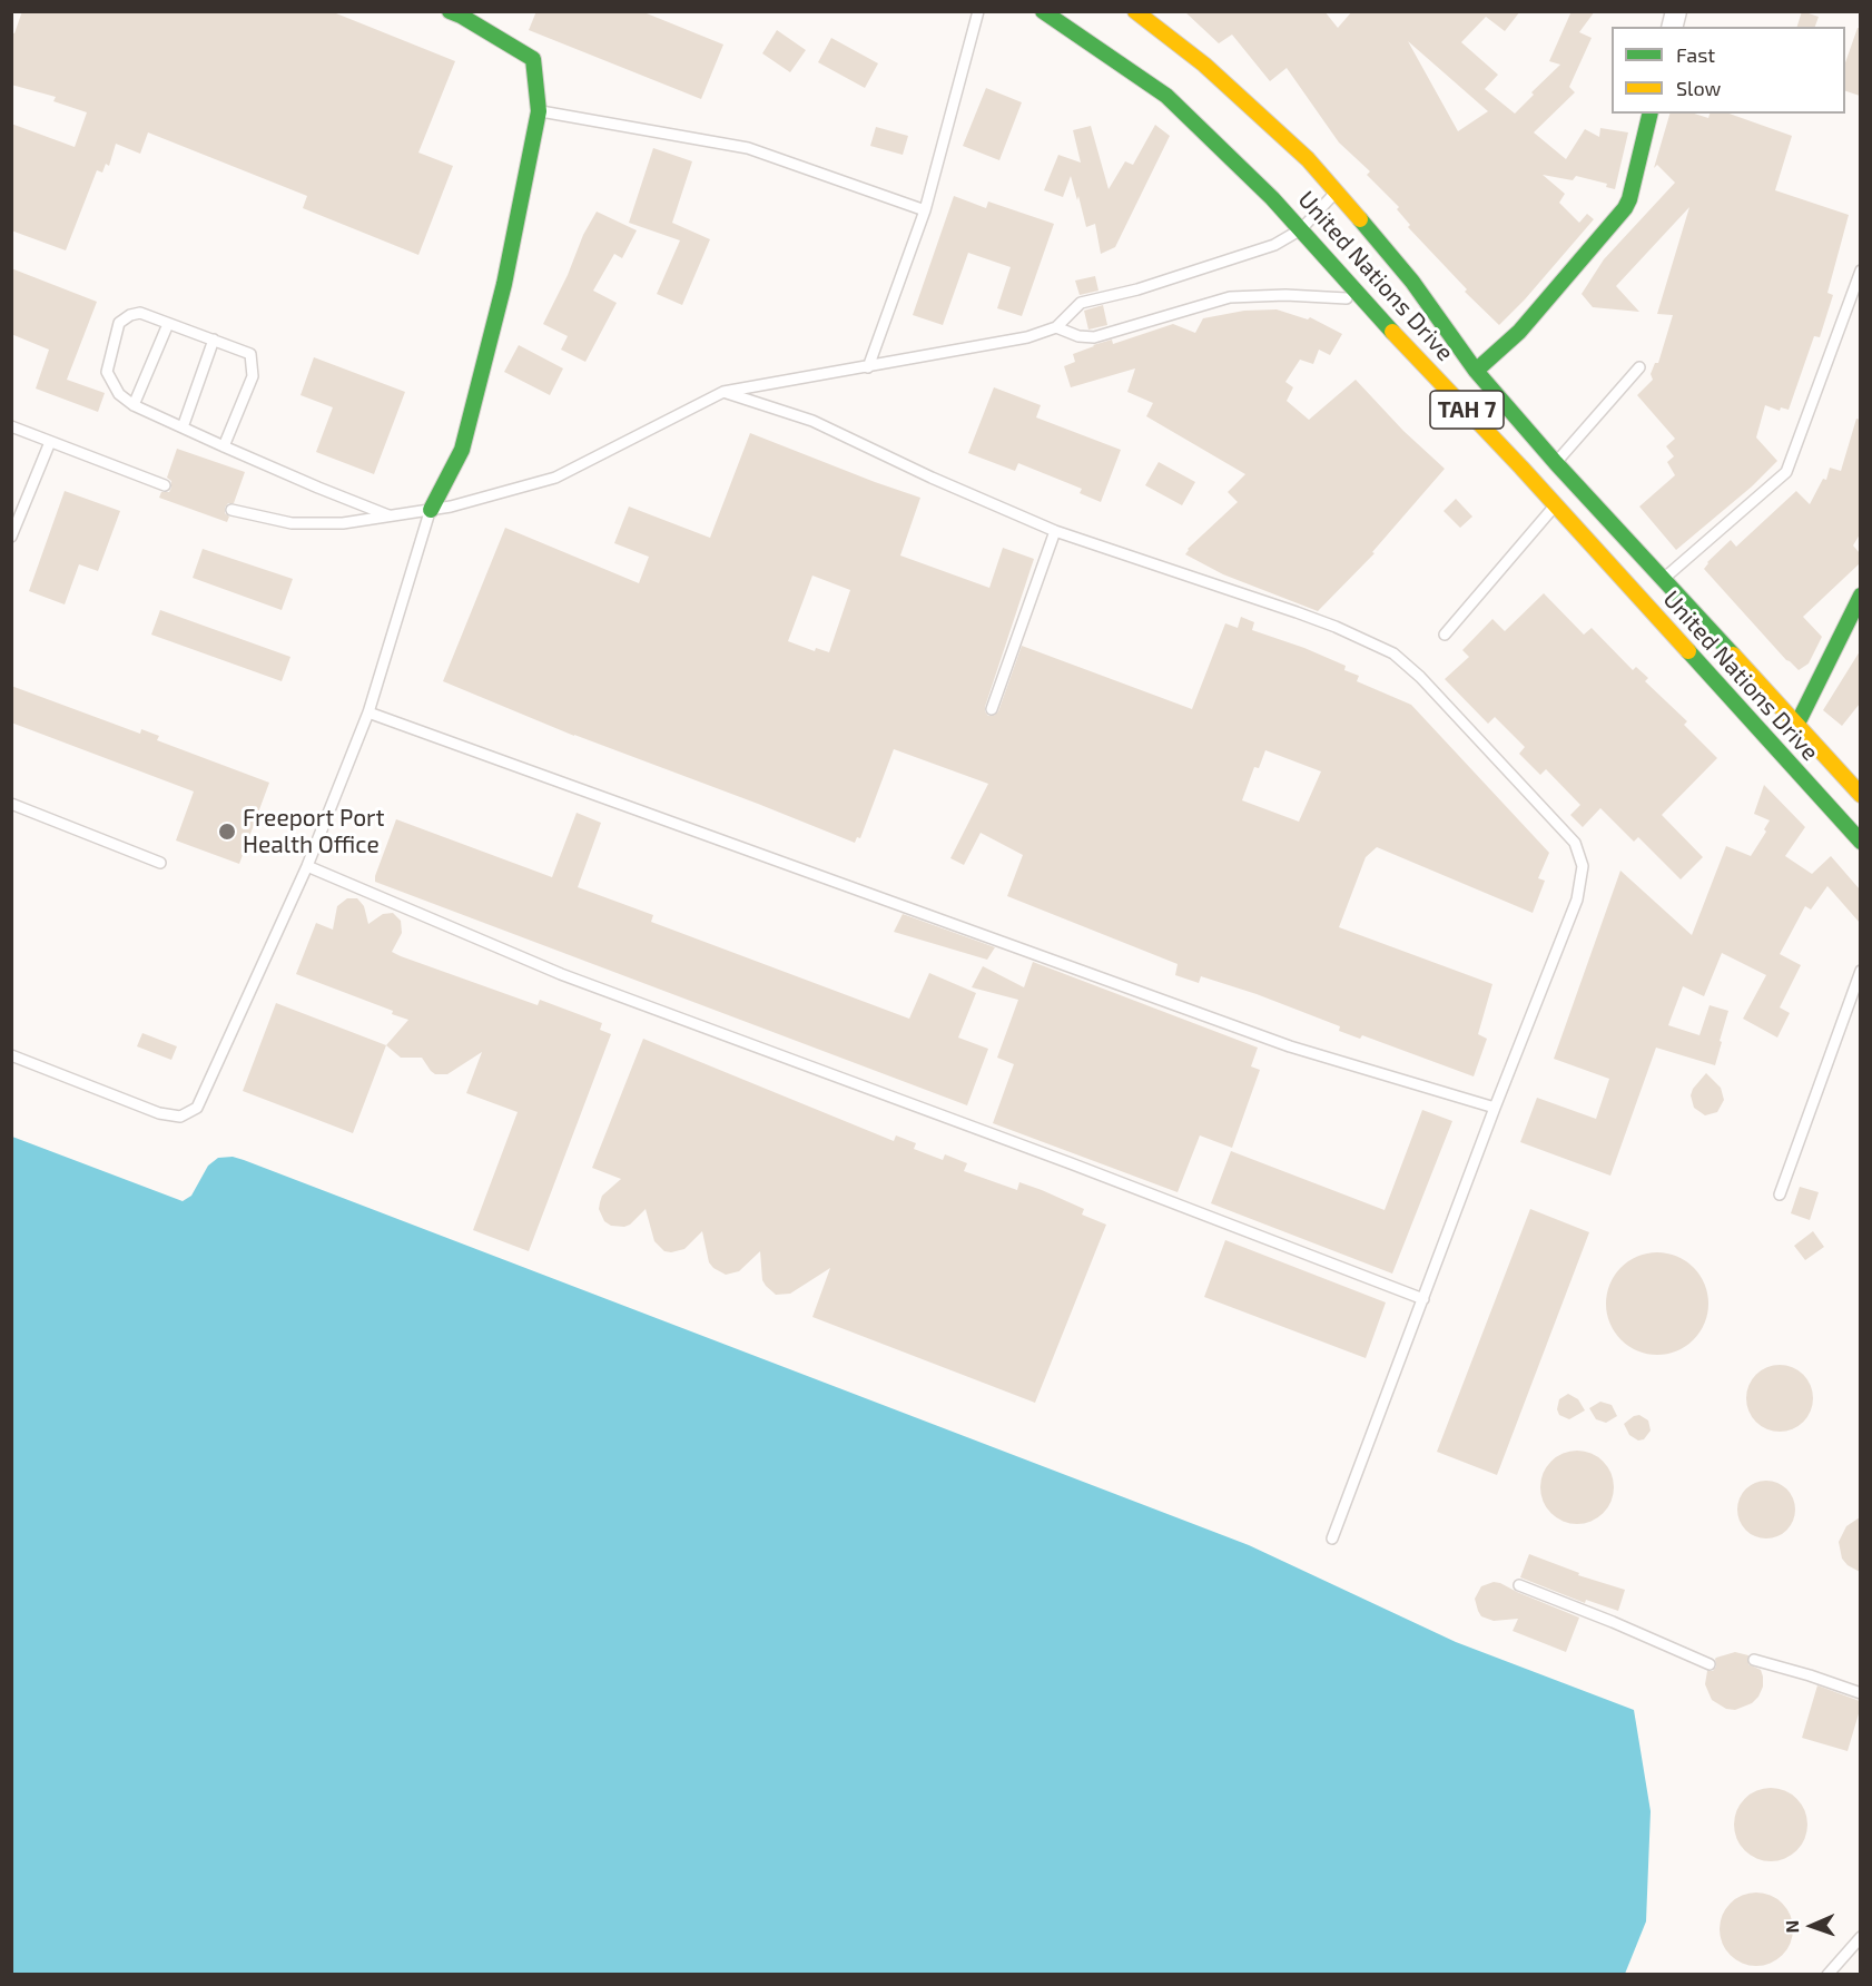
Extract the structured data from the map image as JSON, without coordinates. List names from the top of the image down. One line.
{"streets":{"main road":["United Nations Drive","TAH 7"]},"places":["Freeport Port Health Office"],"legend":["Fast","Slow"],"north":"left"}
